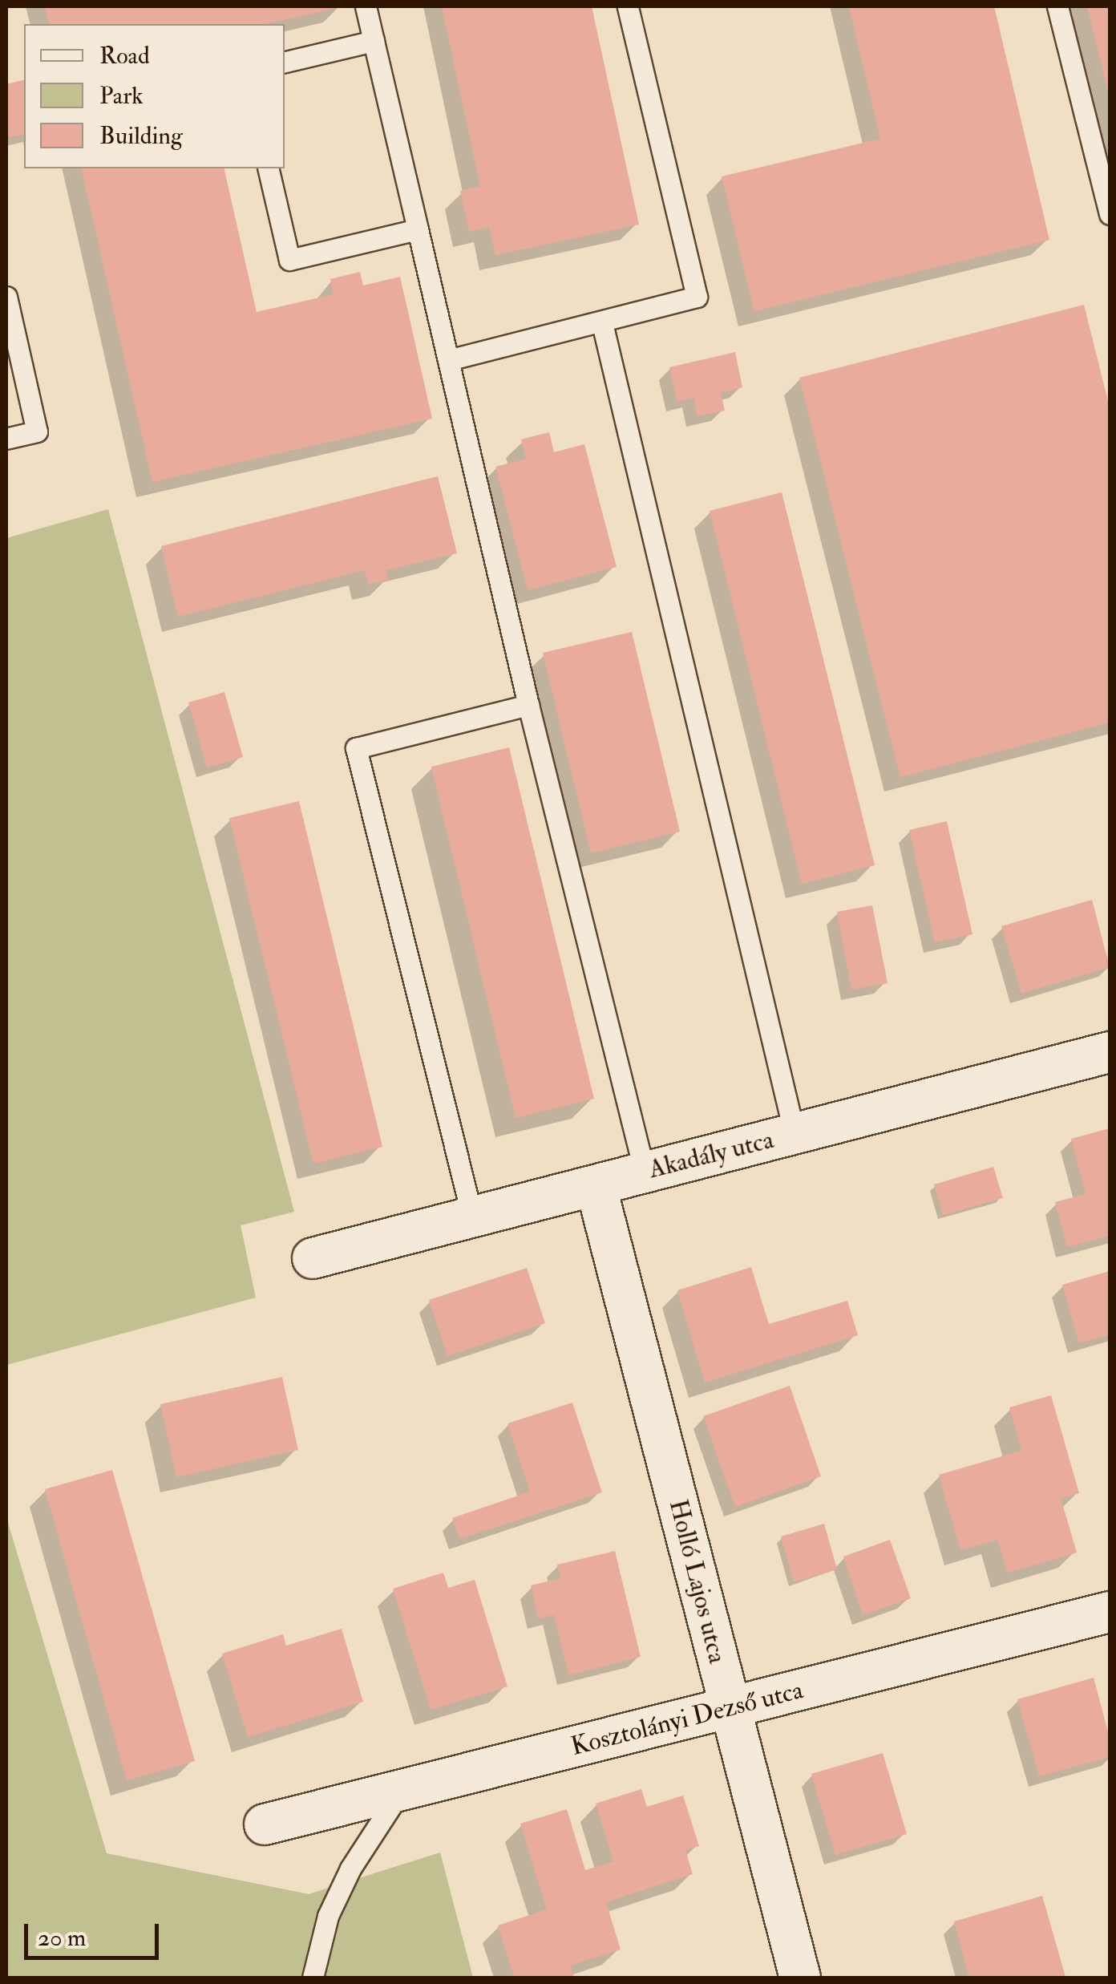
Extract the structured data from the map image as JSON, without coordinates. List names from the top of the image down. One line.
{"streets":{"street":["Akadály utca","Holló Lajos utca","Kosztolányi Dezső utca"]},"crossings":[["Akadály utca","Holló Lajos utca"],["Holló Lajos utca","Kosztolányi Dezső utca"]],"legend":["Road","Park","Building"],"scale_bar":"20 m"}
